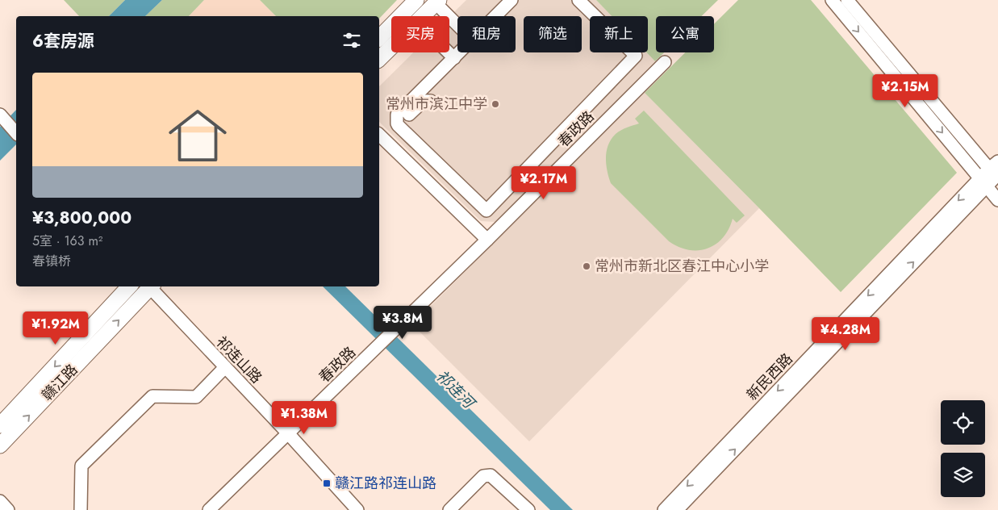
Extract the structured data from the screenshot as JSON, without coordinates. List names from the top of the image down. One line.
{"streets":{"main road":["赣江路"],"street":["春政路","祁连山路","新民西路"]},"crossings":[["春政路","祁连山路"]],"water":["祁连河"],"places":{"other":["常州市滨江中学","常州市新北区春江中心小学"],"transit":["赣江路祁连山路"]},"page":{"chip":["买房","租房","筛选","新上","公寓"],"heading":"6套房源","list":[{"name":"¥3,800,000","note":"5室 · 163 m² · 春镇桥"}],"price":["¥2.15M","¥2.17M","¥3.8M","¥1.92M","¥4.28M","¥1.38M"]}}
